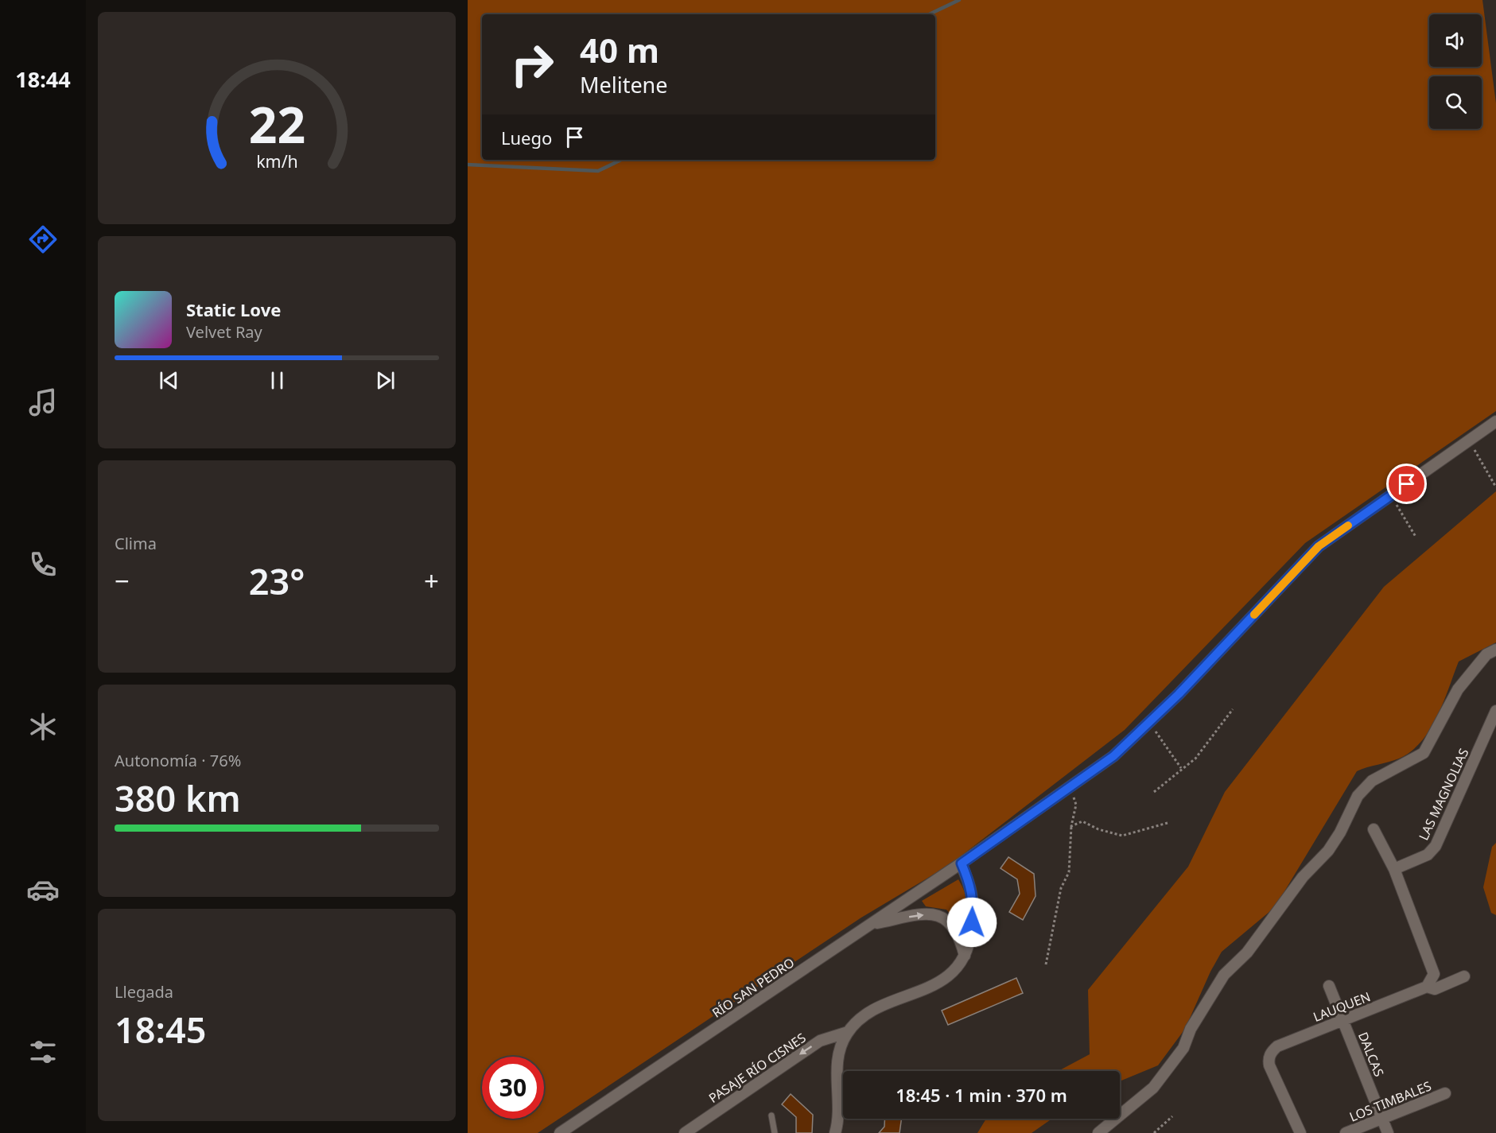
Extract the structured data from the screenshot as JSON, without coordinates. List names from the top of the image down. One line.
{"streets":{"street":["LAS MAGNOLIAS","RÍO SAN PEDRO","LAUQUEN","DALCAS","PASAJE RÍO CISNES","LOS TIMBALES"]},"crossings":[["LAUQUEN","DALCAS"],["DALCAS","LOS TIMBALES"]],"one_way":["PASAJE RÍO CISNES"],"page":{"tabs":"18:44","turn":["40 m","Melitene"],"then":"Luego","song":["Static Love","Velvet Ray"],"tile":["Clima",["Autonomía · 76%","380 km"],["Llegada","18:45"]],"heat":["−","23°","+"],"limit":"30","trip":"18:45 · 1 min · 370 m","gauge":["22","km/h"]}}
